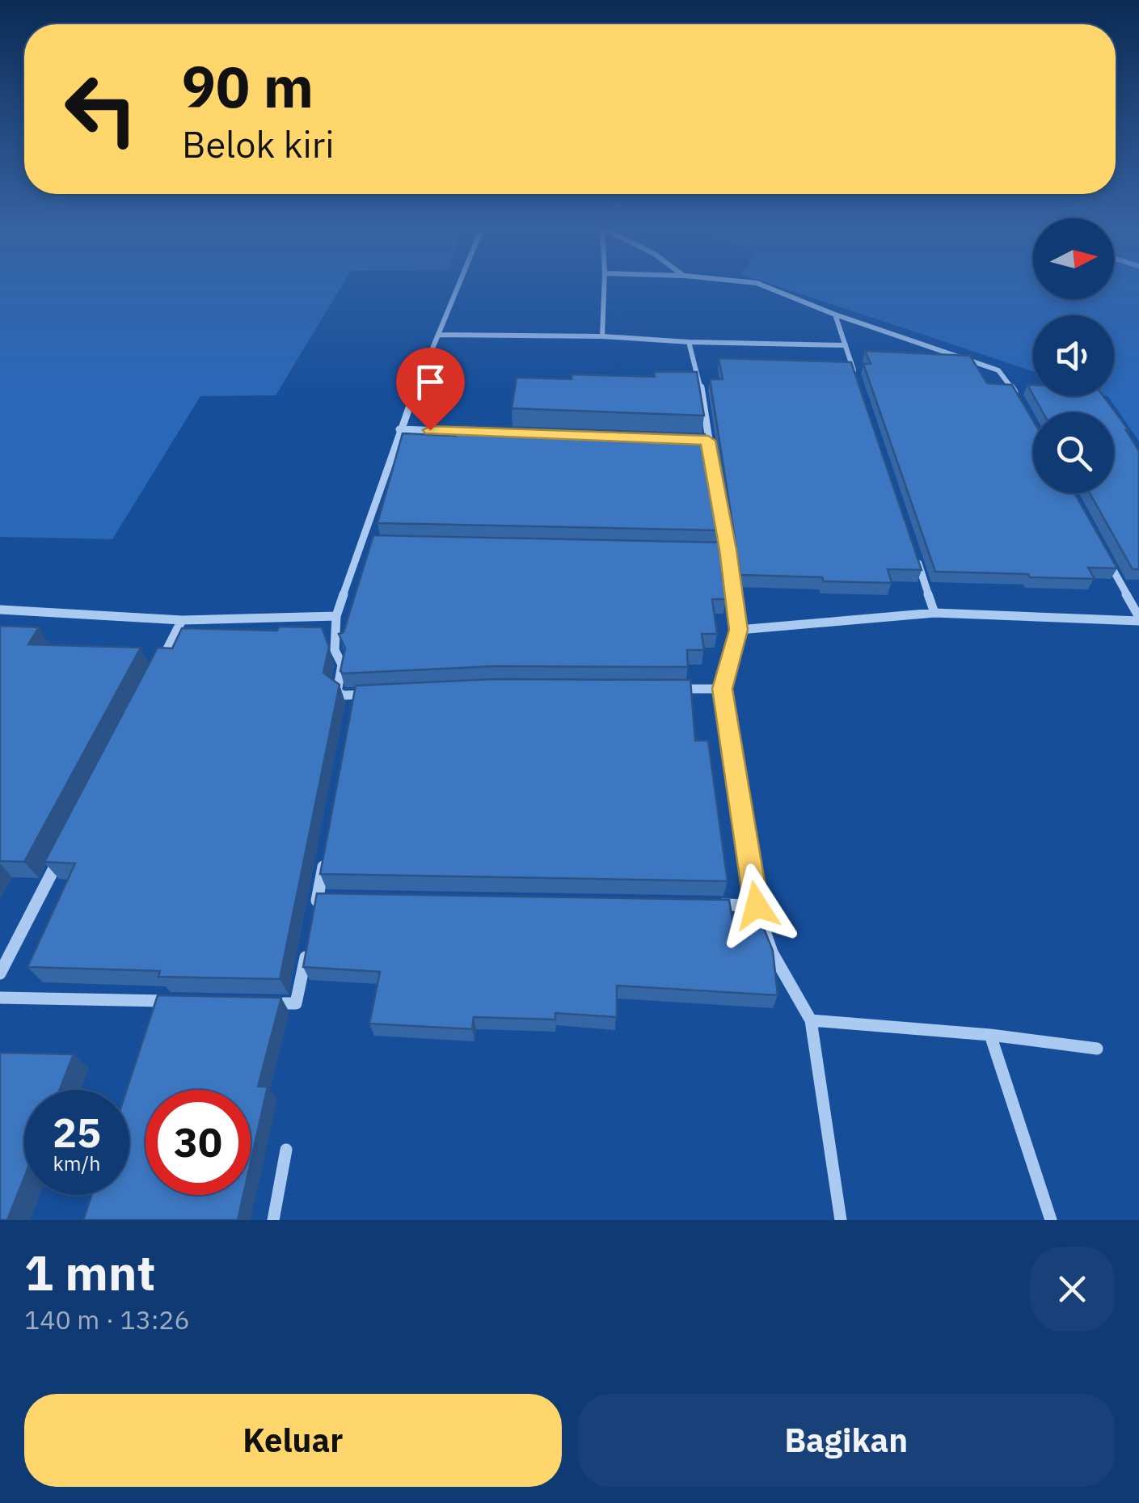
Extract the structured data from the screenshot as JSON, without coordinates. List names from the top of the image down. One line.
{"north":"right","page":{"turn":["90 m","Belok kiri"],"speed":"25 km/h","limit":"30","heading":["1 mnt","140 m · 13:26"],"buttons":["Keluar","Bagikan"]}}
